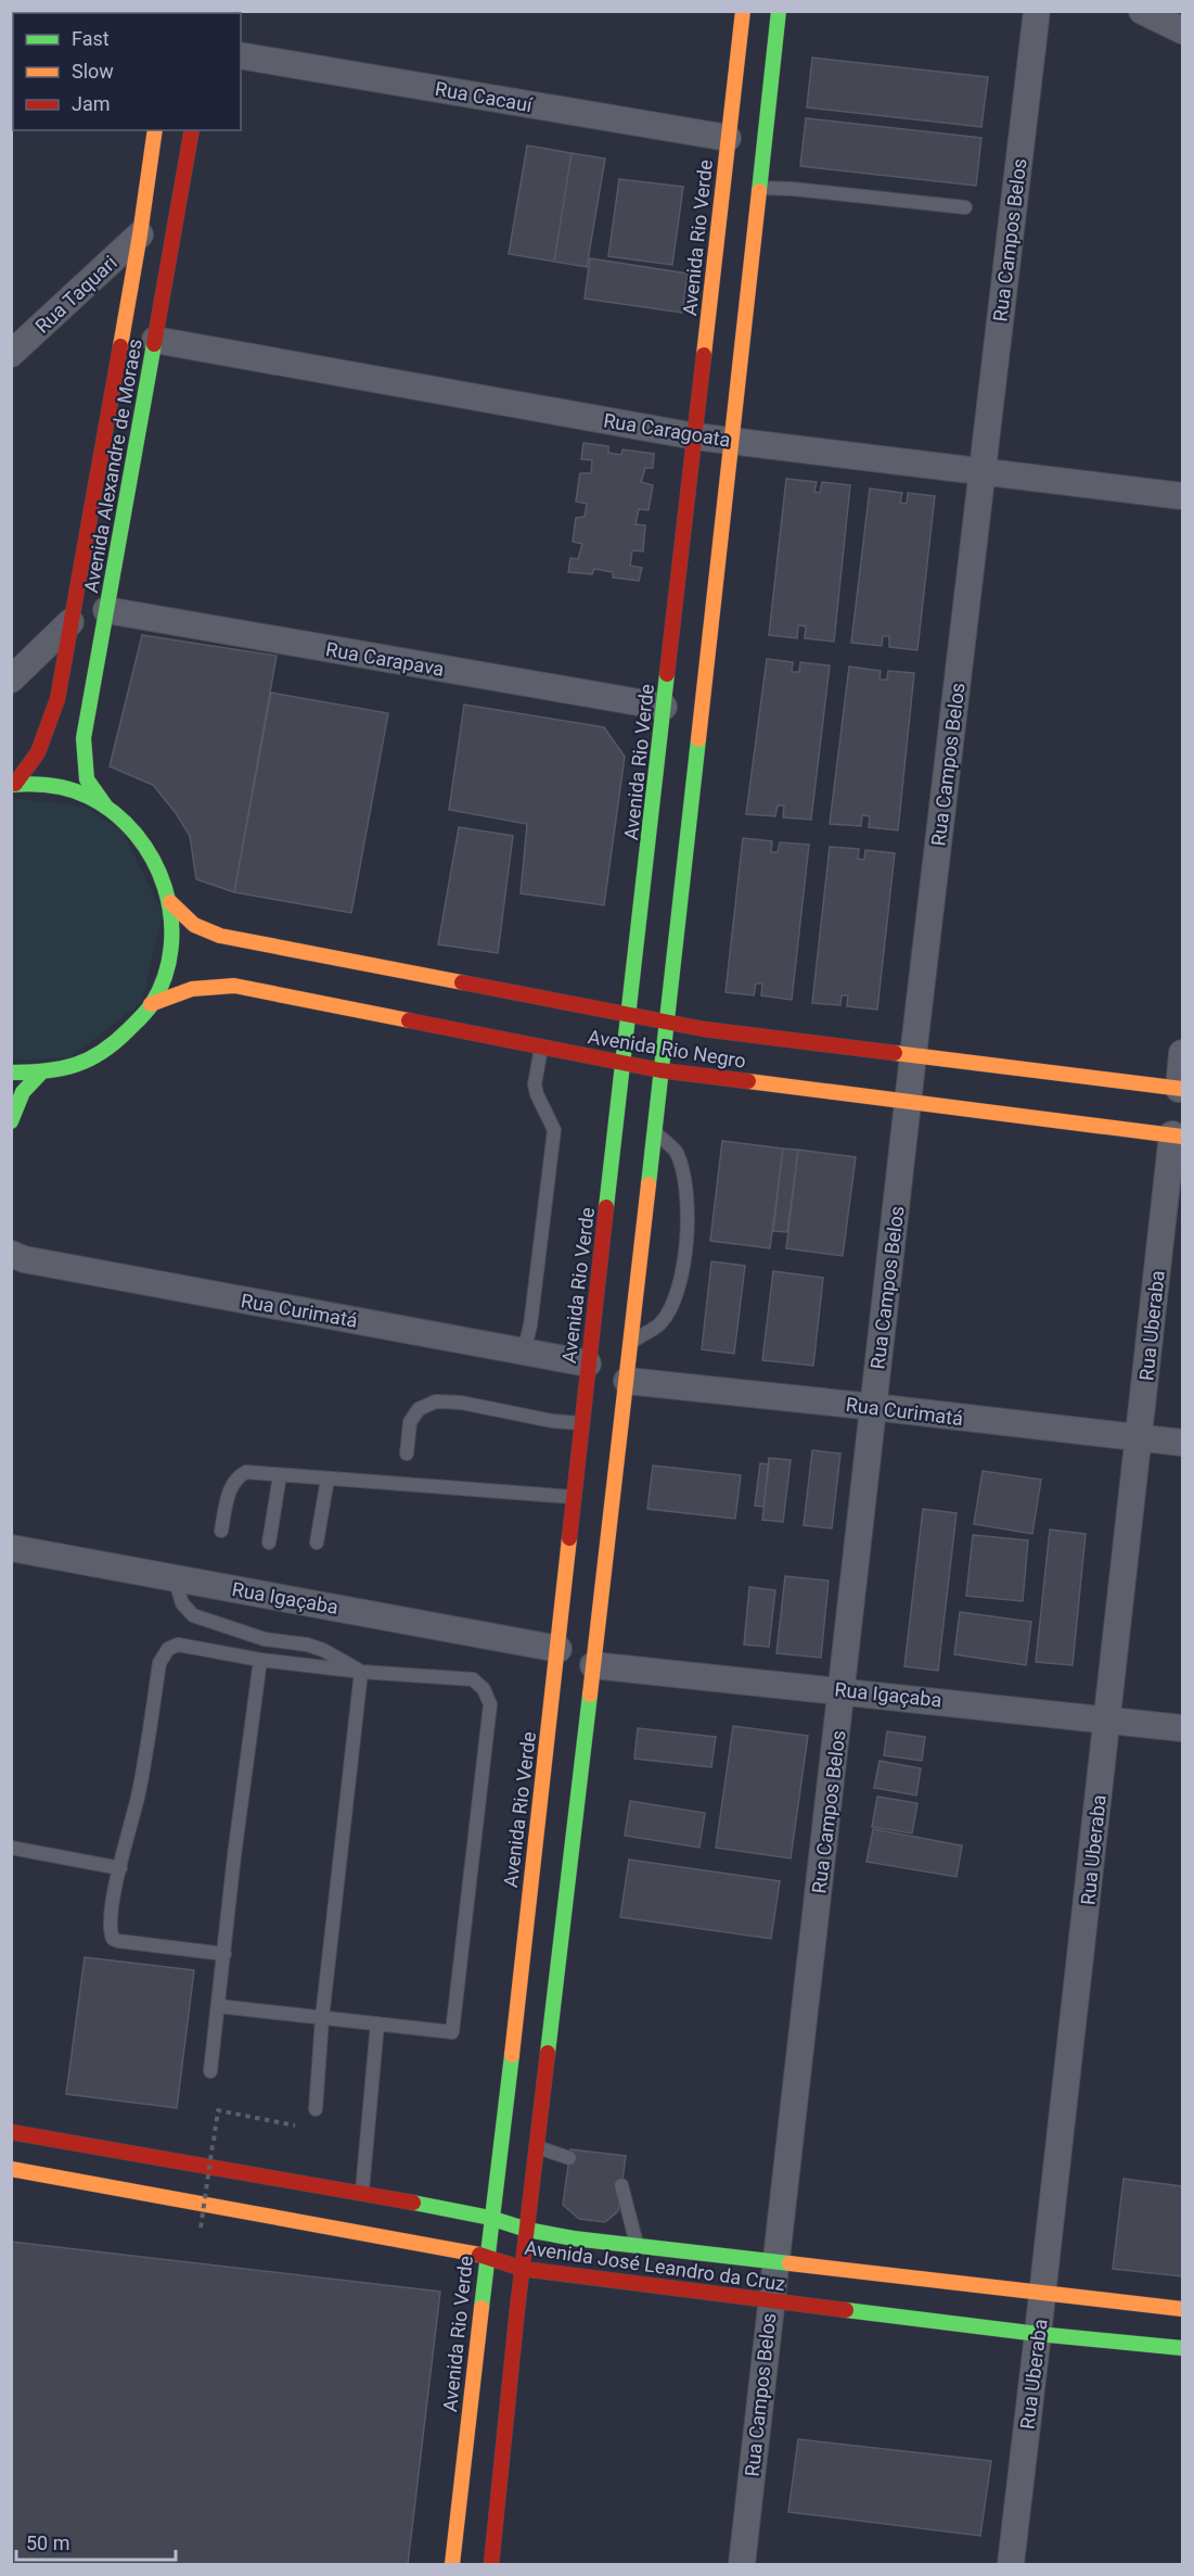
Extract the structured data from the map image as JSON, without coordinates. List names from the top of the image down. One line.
{"streets":{"main road":["Avenida Rio Verde","Avenida Alexandre de Moraes","Avenida Rio Negro","Avenida José Leandro da Cruz"],"street":["Rua Cacauí","Rua Campos Belos","Rua Taquari","Rua Caragoata","Rua Carapava","Rua Curimatá","Rua Uberaba","Rua Igaçaba"]},"crossings":[["Rua Cacauí","Avenida Rio Verde"],["Avenida Rio Verde","Rua Caragoata"],["Avenida Rio Verde","Rua Carapava"],["Avenida Rio Verde","Avenida Rio Negro"],["Avenida Rio Verde","Rua Curimatá"],["Avenida Rio Verde","Rua Igaçaba"],["Avenida Rio Verde","Avenida José Leandro da Cruz"],["Rua Campos Belos","Rua Caragoata"],["Rua Campos Belos","Avenida Rio Negro"],["Rua Campos Belos","Rua Curimatá"],["Rua Campos Belos","Rua Igaçaba"],["Rua Campos Belos","Avenida José Leandro da Cruz"],["Rua Taquari","Avenida Alexandre de Moraes"],["Rua Caragoata","Avenida Alexandre de Moraes"],["Avenida Alexandre de Moraes","Rua Carapava"],["Avenida Rio Negro","Rua Uberaba"],["Rua Curimatá","Rua Uberaba"],["Rua Uberaba","Rua Igaçaba"],["Rua Uberaba","Avenida José Leandro da Cruz"]],"legend":["Fast","Slow","Jam"],"scale_bar":"50 m"}
